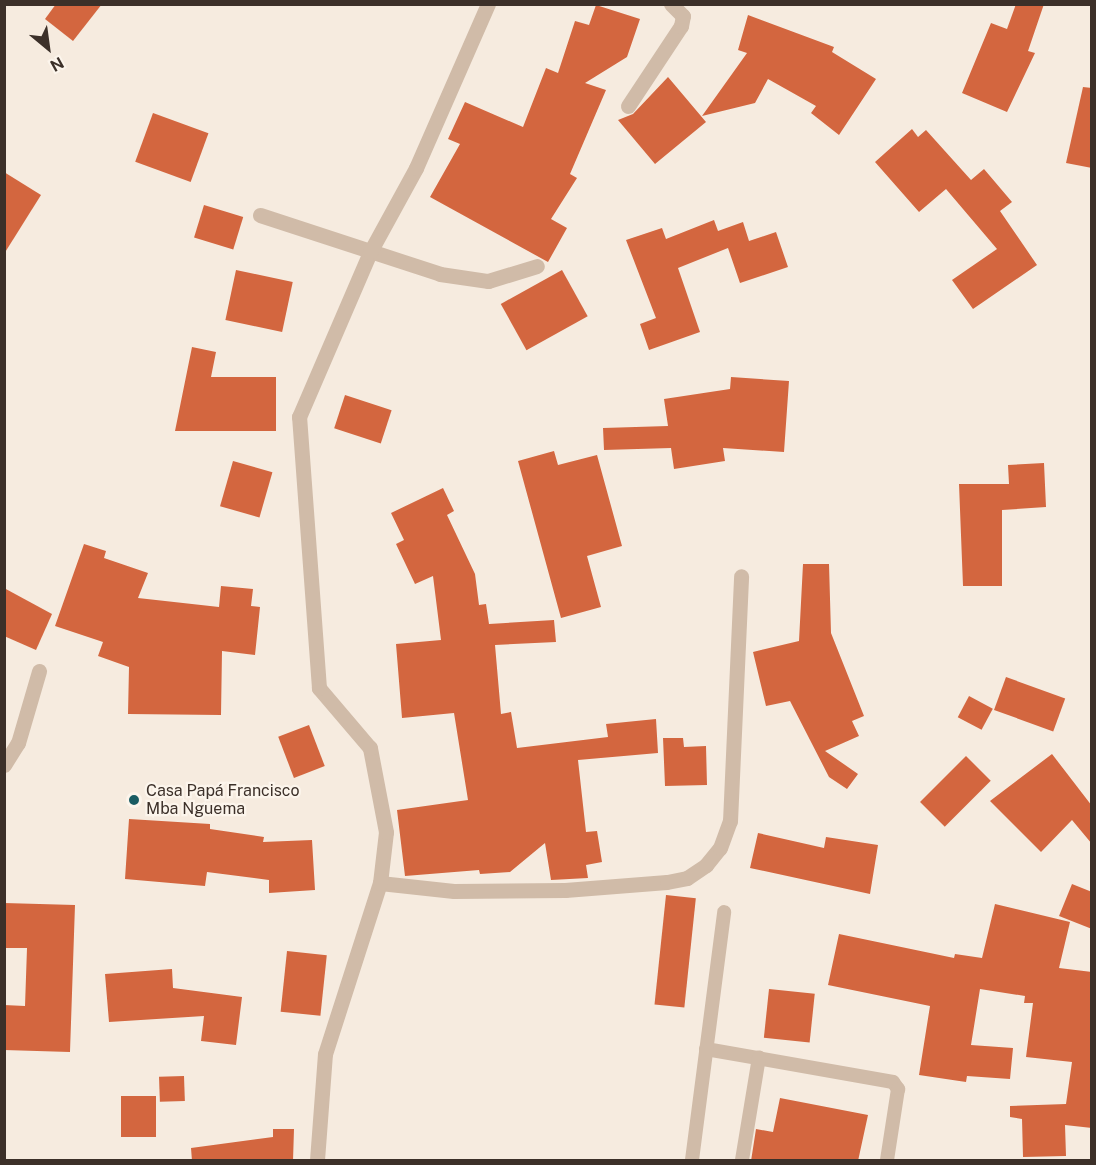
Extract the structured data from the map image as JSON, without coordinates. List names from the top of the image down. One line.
{"places":["Casa Papá Francisco Mba Nguema"],"north":"bottom right"}
